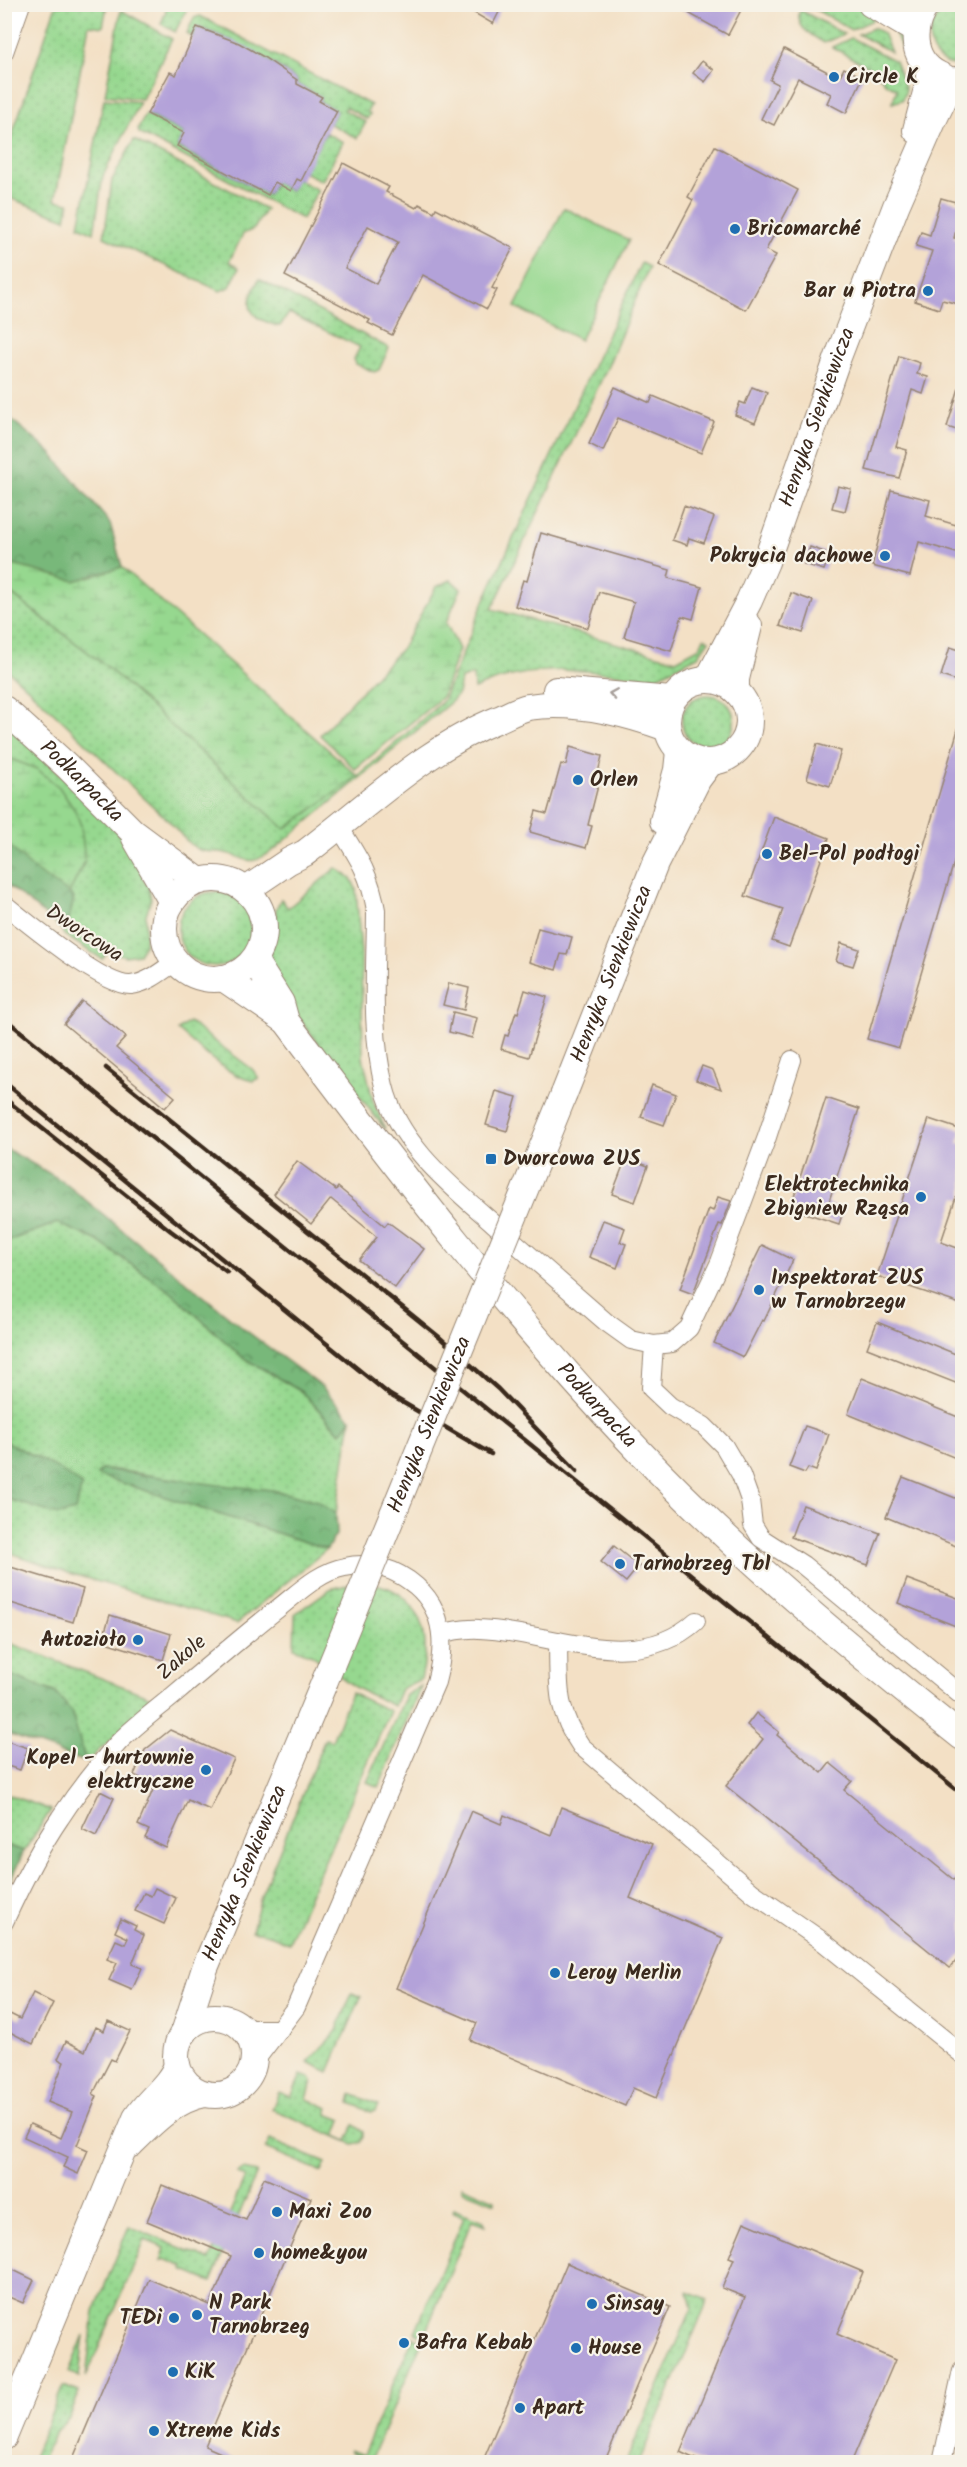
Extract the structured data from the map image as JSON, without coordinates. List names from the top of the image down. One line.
{"streets":{"main road":["Henryka Sienkiewicza","Podkarpacka"],"street":["Dworcowa","Zakole"]},"crossings":[["Podkarpacka","Dworcowa"]],"places":{"other":["Circle K","Bricomarché","Bar u Piotra","Pokrycia dachowe","Orlen","Bel-Pol podłogi","Elektrotechnika Zbigniew Rząsa","Inspektorat ZUS w Tarnobrzegu","Tarnobrzeg Tb1","Autozioło","Kopel - hurtownie elektryczne","Leroy Merlin","Maxi Zoo","home&you","Sinsay","N Park Tarnobrzeg","TEDi","Bafra Kebab","House","KiK","Apart","Xtreme Kids"],"transit":["Dworcowa ZUS"]}}
